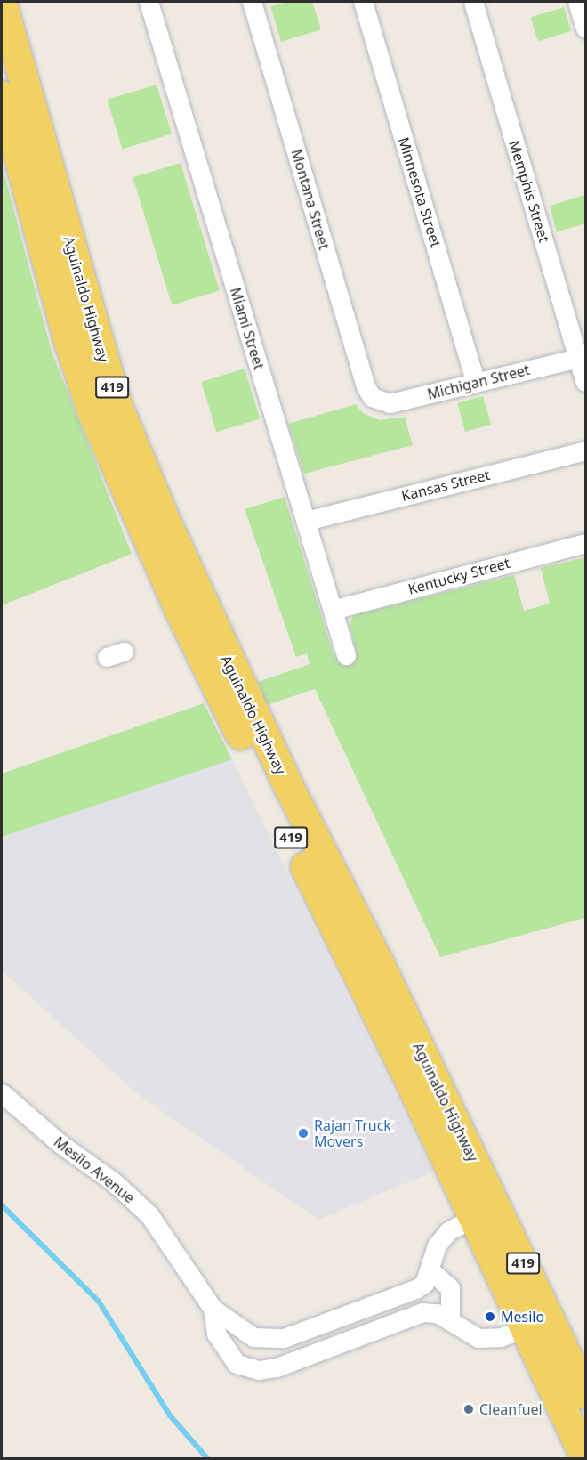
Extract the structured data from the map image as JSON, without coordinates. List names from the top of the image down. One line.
{"streets":{"main road":["Aguinaldo Highway","419"],"street":["Memphis Street","Minnesota Street","Montana Street","Miami Street","Michigan Street","Kansas Street","Kentucky Street","Mesilo Avenue"]},"crossings":[["Memphis Street","Michigan Street"],["Minnesota Street","Michigan Street"],["Montana Street","Michigan Street"],["Aguinaldo Highway","Mesilo Avenue"],["Miami Street","Kansas Street"],["Miami Street","Kentucky Street"]],"places":["Rajan Truck Movers","Mesilo","Cleanfuel"]}
